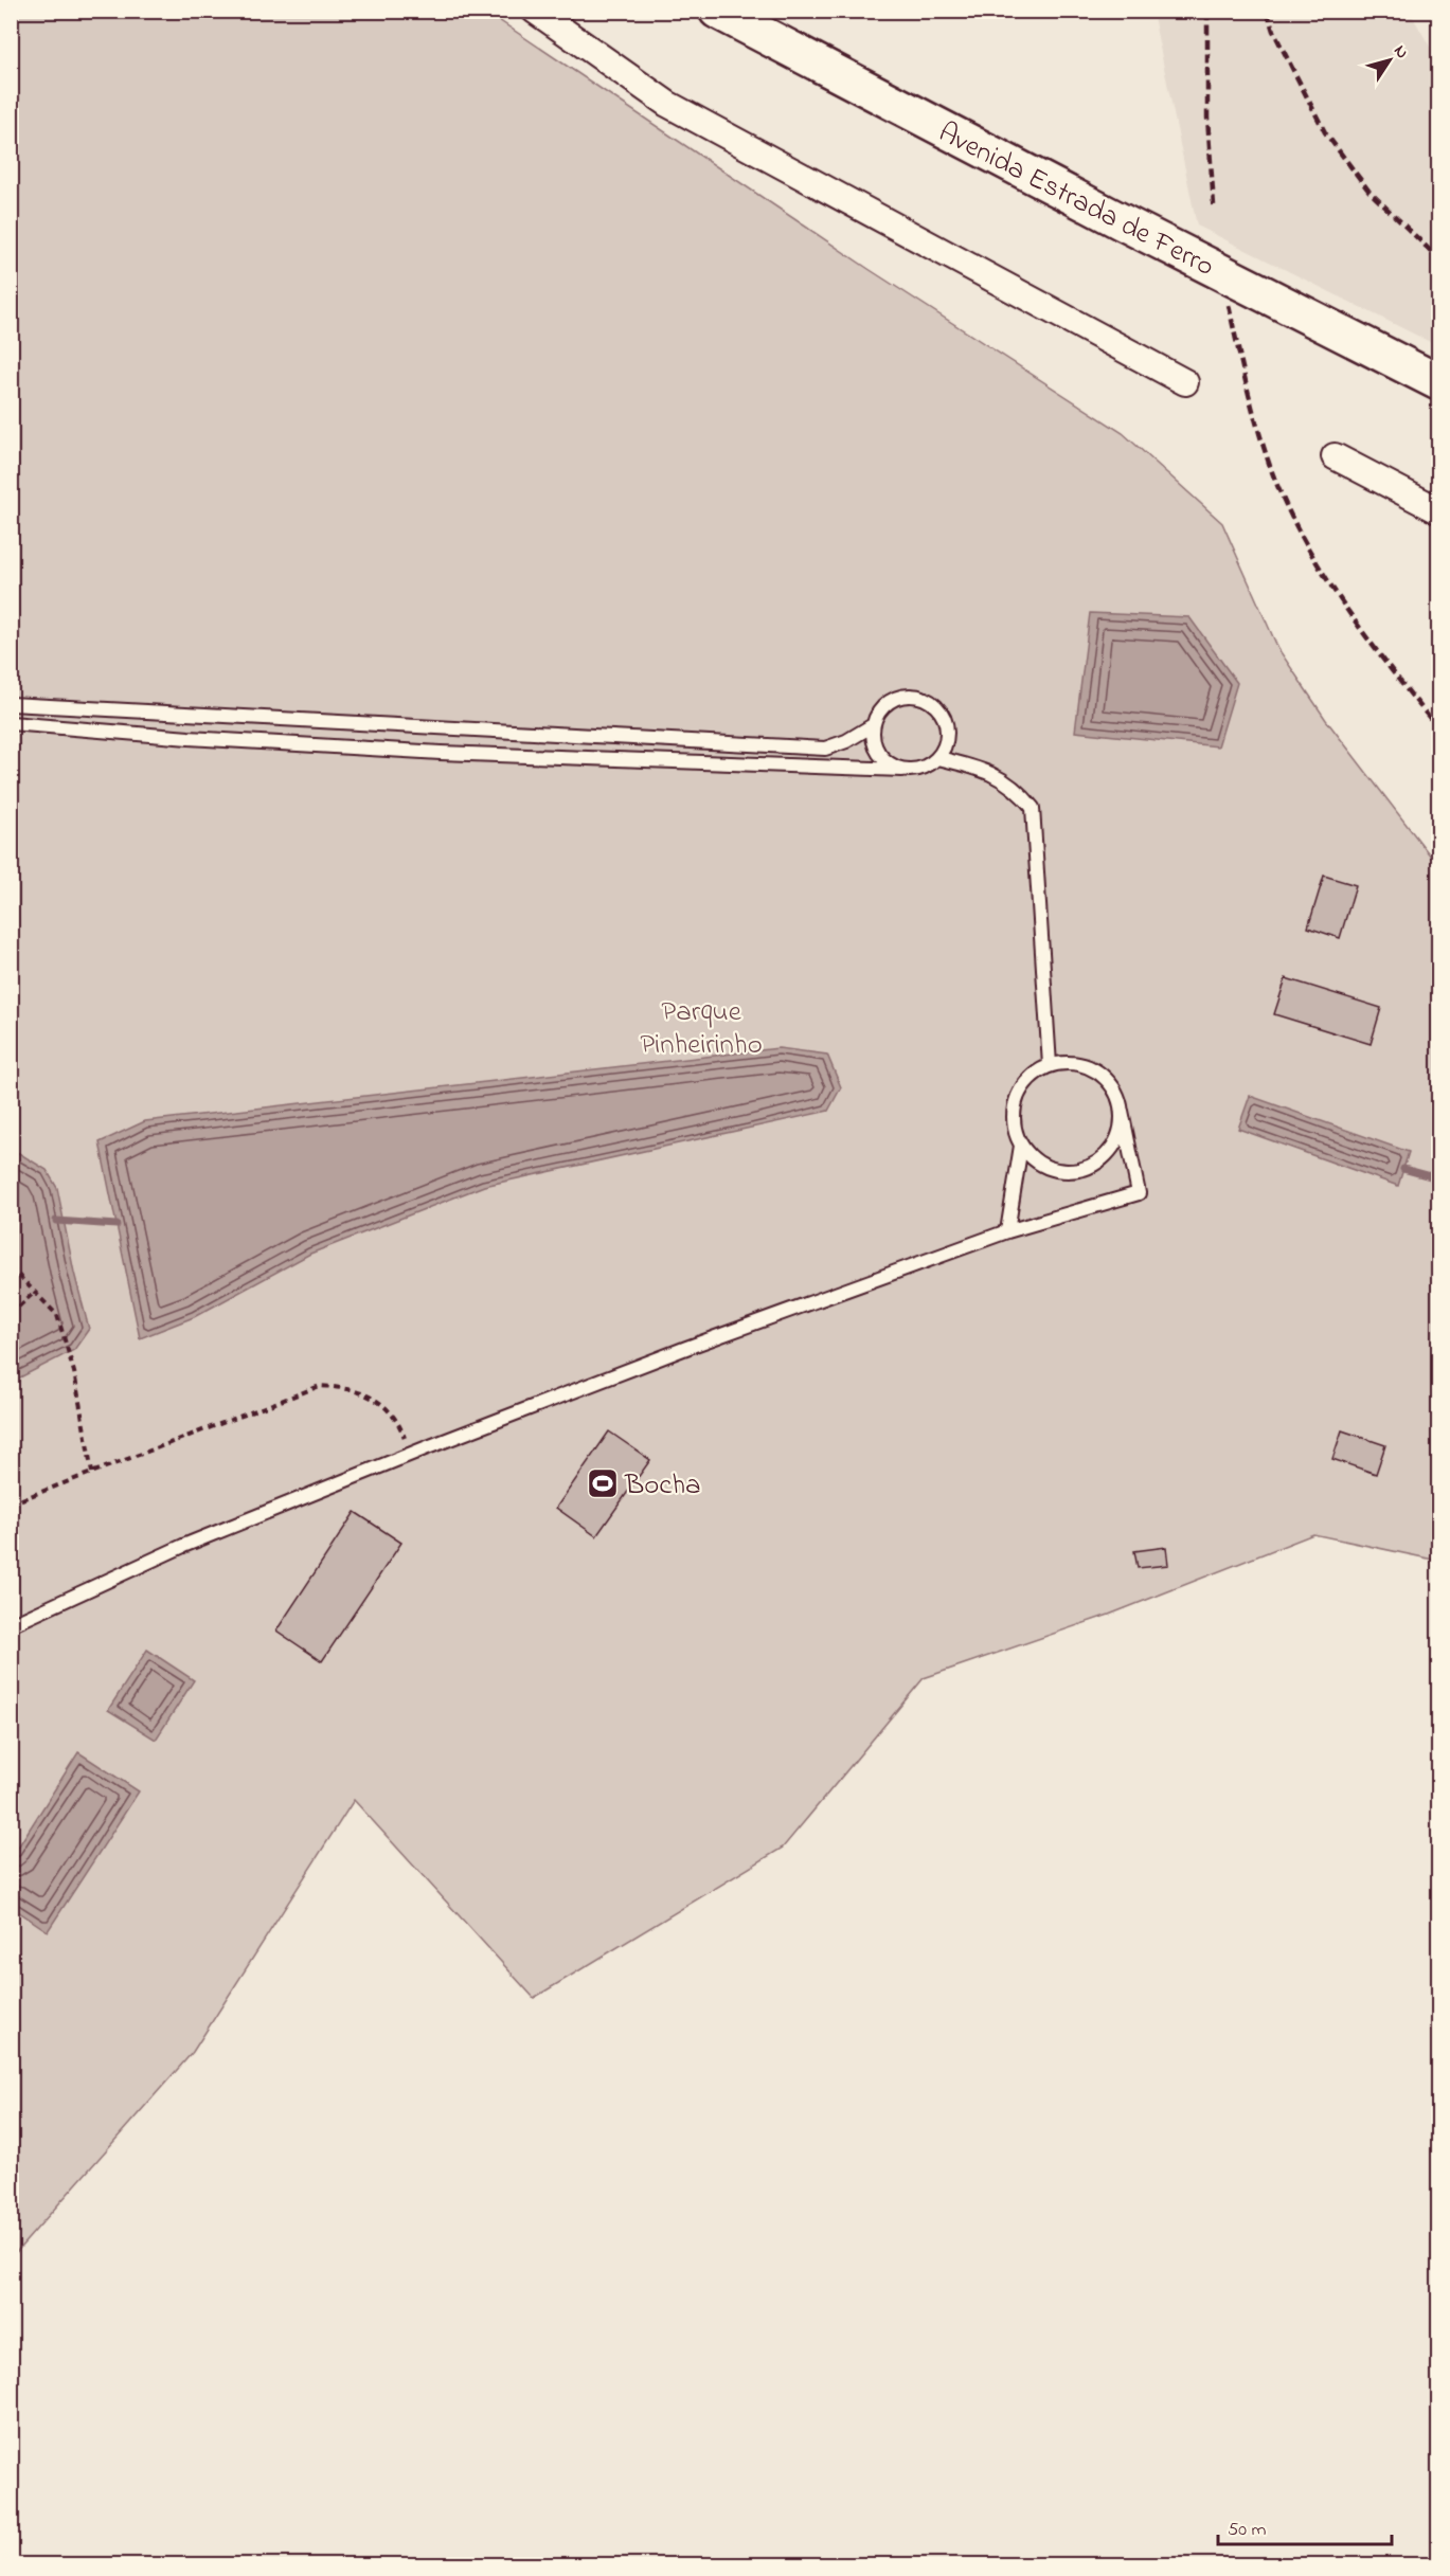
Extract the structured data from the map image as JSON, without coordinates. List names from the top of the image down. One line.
{"streets":{"main road":["Avenida Estrada de Ferro"]},"parks":["Parque Pinheirinho"],"places":{"sports":["Bocha"]},"scale_bar":"50 m","north":"top right"}
